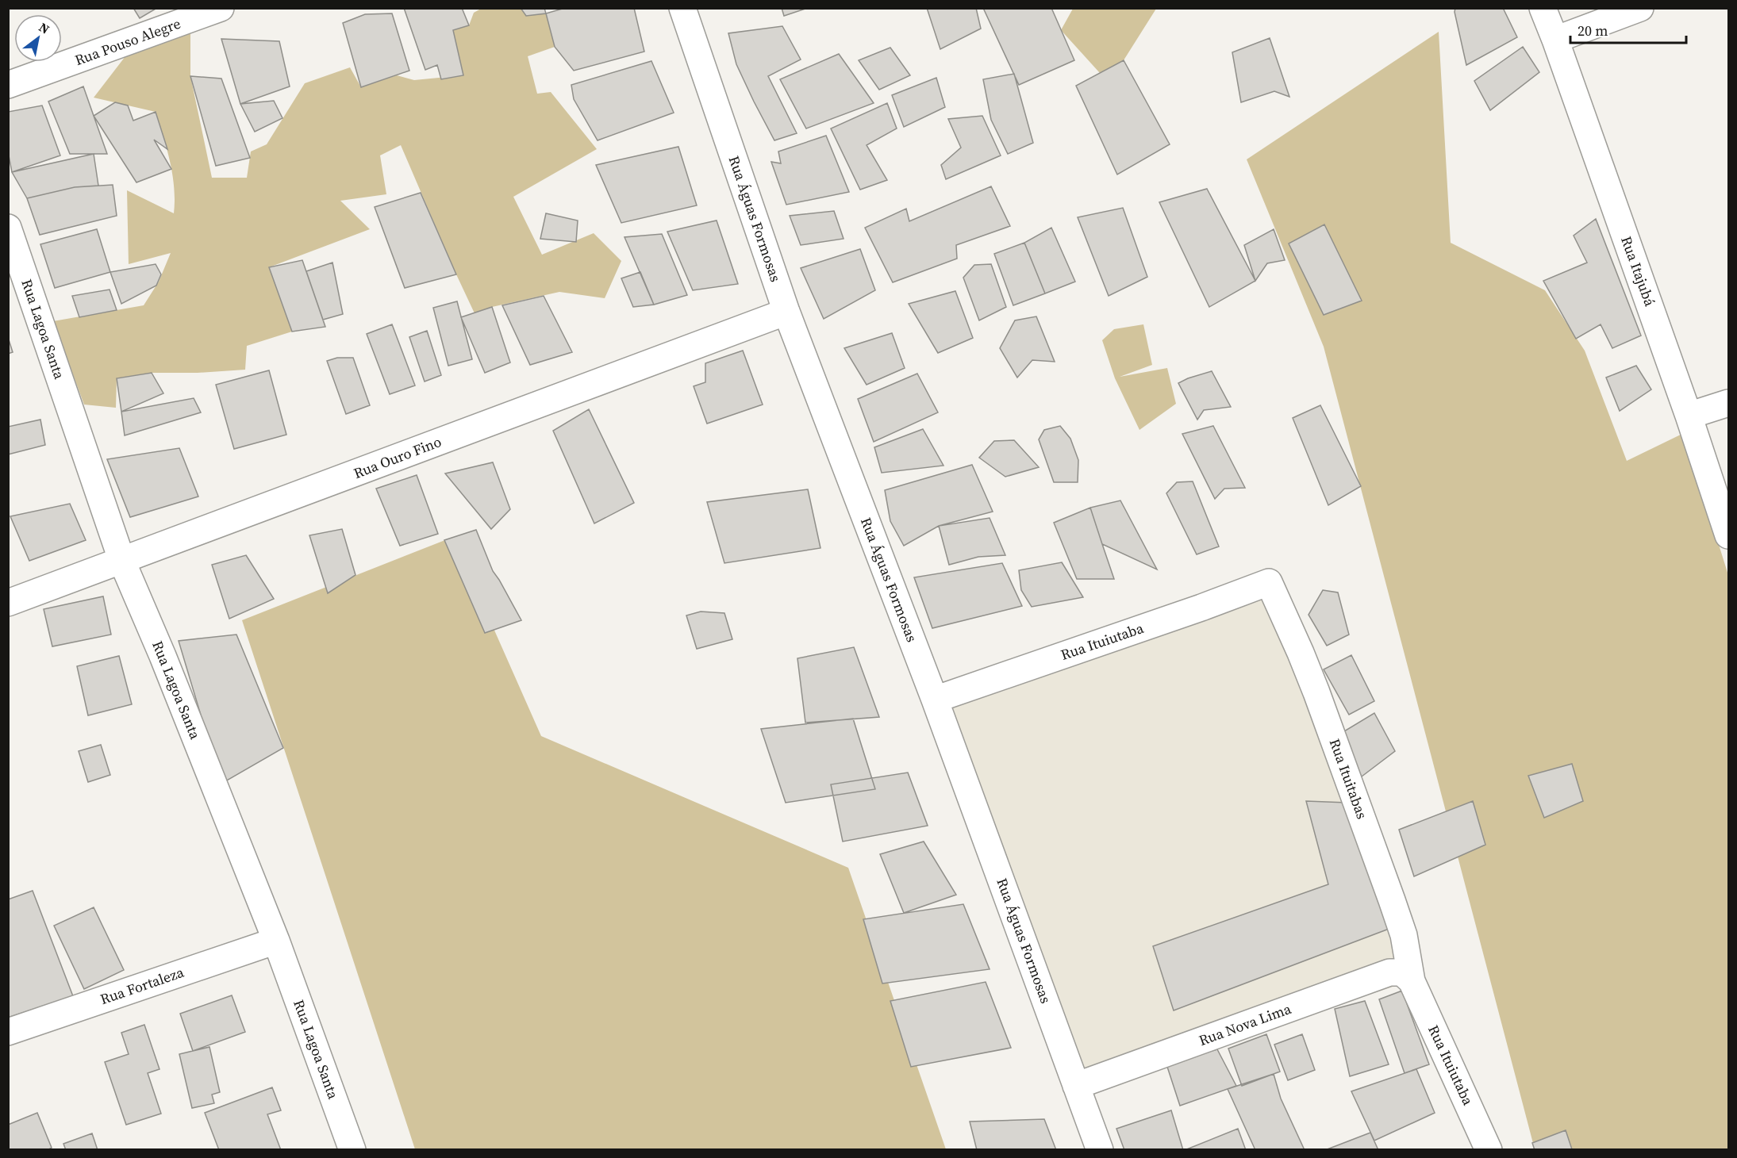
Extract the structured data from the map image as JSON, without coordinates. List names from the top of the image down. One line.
{"streets":{"street":["Rua Pouso Alegre","Rua Águas Formosas","Rua Itajubá","Rua Lagoa Santa","Rua Ouro Fino","Rua Ituiutaba","Rua Ituitabas","Rua Fortaleza","Rua Nova Lima"]},"crossings":[["Rua Águas Formosas","Rua Ouro Fino"],["Rua Águas Formosas","Rua Ituiutaba"],["Rua Águas Formosas","Rua Nova Lima"],["Rua Lagoa Santa","Rua Ouro Fino"],["Rua Lagoa Santa","Rua Fortaleza"],["Rua Ituiutaba","Rua Ituitabas"],["Rua Ituiutaba","Rua Nova Lima"],["Rua Ituitabas","Rua Nova Lima"]],"scale_bar":"20 m","north":"top right"}
